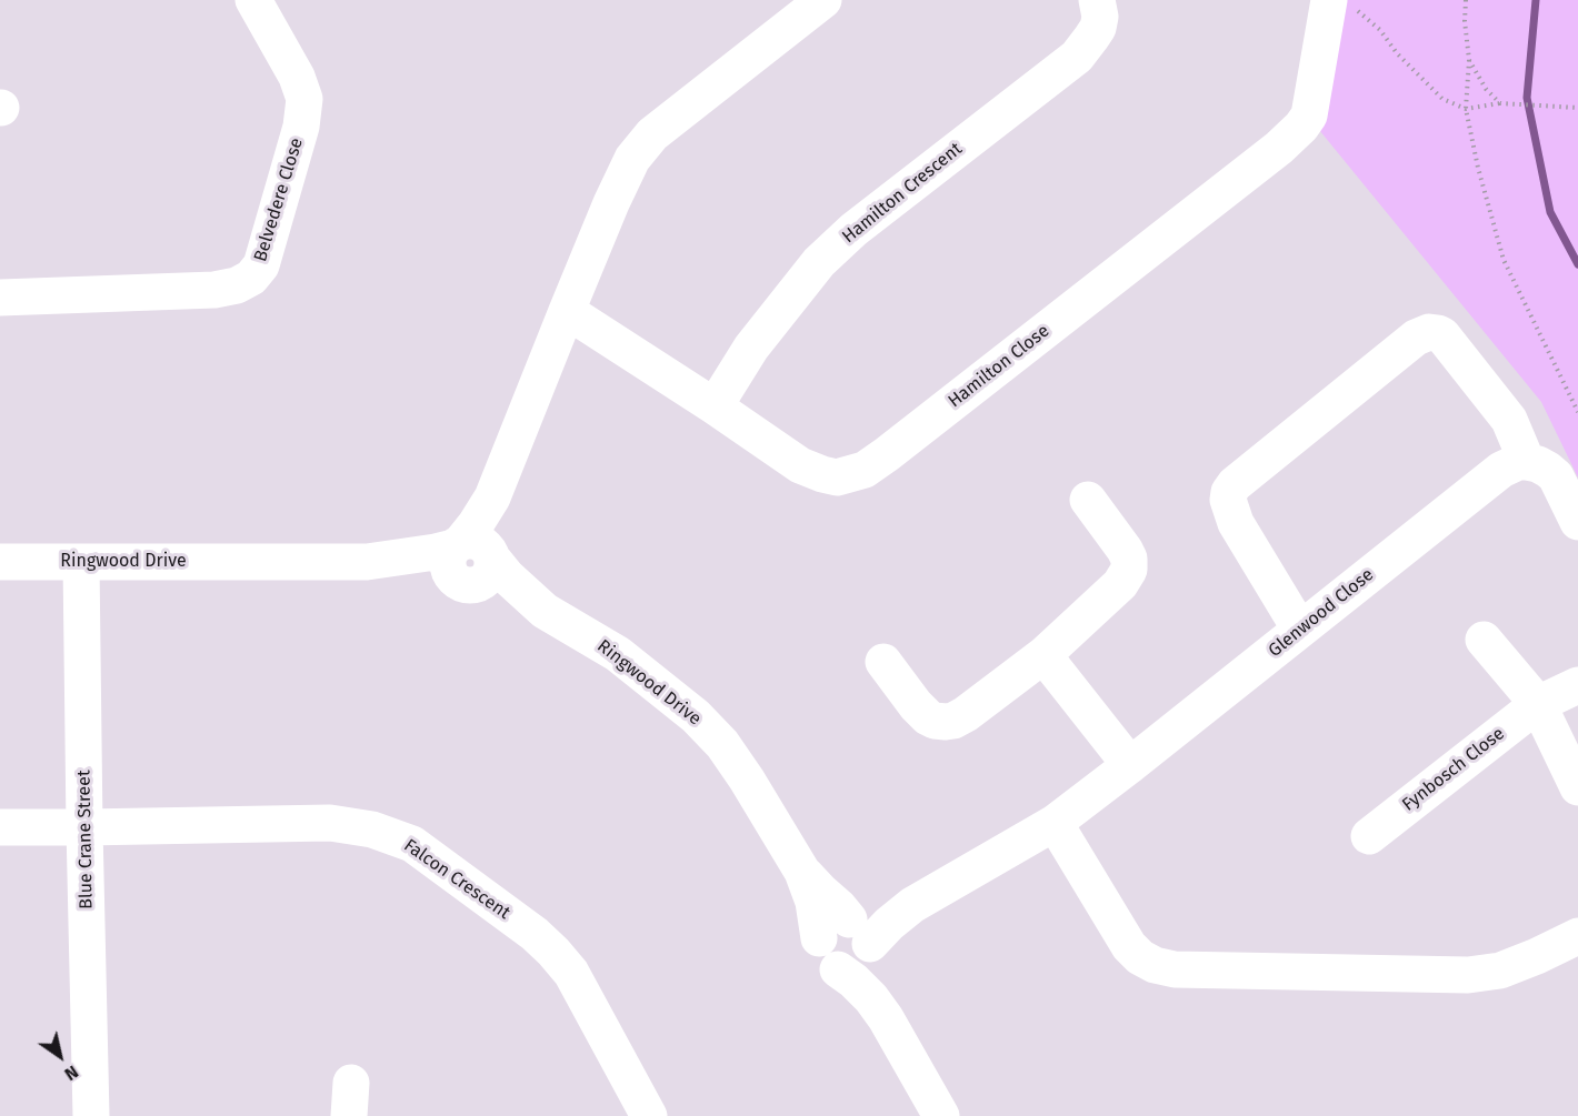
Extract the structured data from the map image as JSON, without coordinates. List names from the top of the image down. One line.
{"streets":{"street":["Hamilton Crescent","Belvedere Close","Hamilton Close","Ringwood Drive","Glenwood Close","Fynbosch Close","Blue Crane Street","Falcon Crescent"]},"crossings":[["Hamilton Crescent","Hamilton Close"],["Ringwood Drive","Glenwood Close"],["Ringwood Drive","Blue Crane Street"],["Blue Crane Street","Falcon Crescent"]],"north":"bottom right"}
